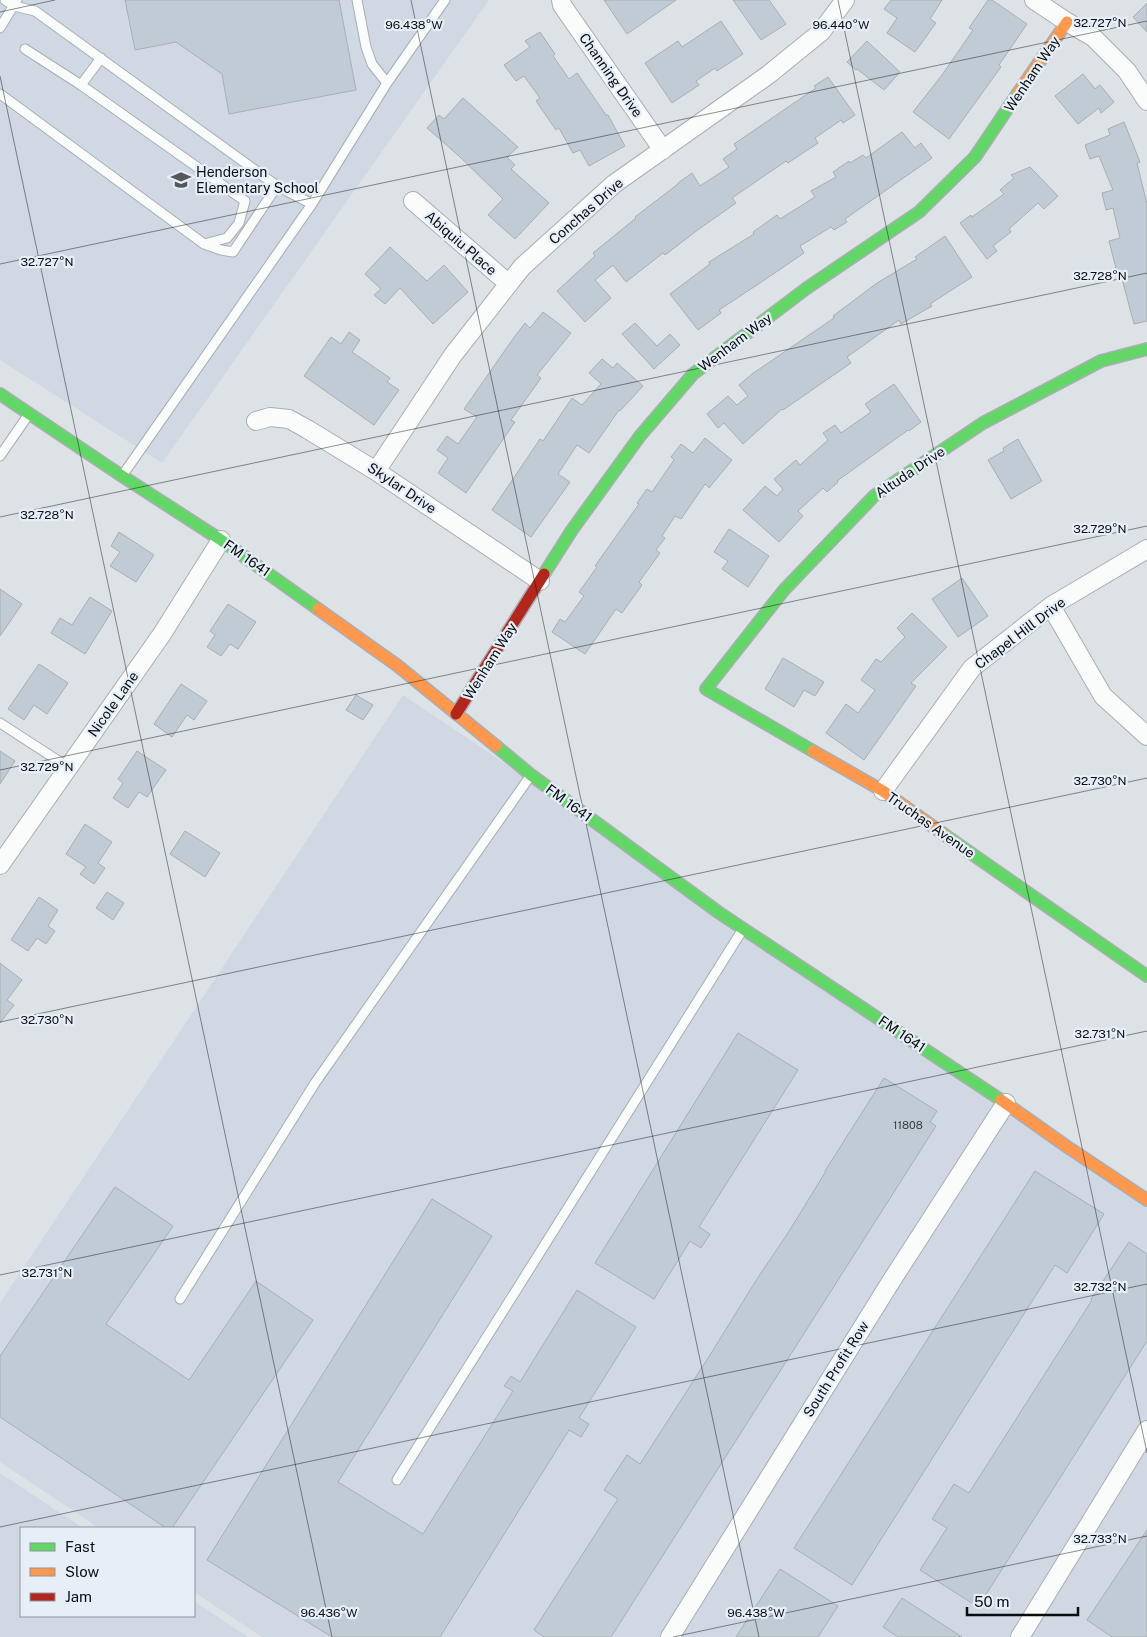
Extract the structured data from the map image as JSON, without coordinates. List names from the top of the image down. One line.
{"streets":{"street":["Wenham Way","Channing Drive","Conchas Drive","Abiquiu Place","Altuda Drive","Skylar Drive","FM 1641","Chapel Hill Drive","Nicole Lane","Truchas Avenue","South Profit Row"]},"crossings":[["Wenham Way","Skylar Drive"],["Wenham Way","FM 1641"],["Channing Drive","Conchas Drive"],["Conchas Drive","Abiquiu Place"],["Conchas Drive","Skylar Drive"],["Altuda Drive","Truchas Avenue"],["FM 1641","Nicole Lane"],["FM 1641","South Profit Row"],["Chapel Hill Drive","Truchas Avenue"]],"places":{"school or university":["Henderson Elementary School"]},"house_numbers":["11808"],"legend":["Fast","Slow","Jam"],"scale_bar":"50 m","coordinates":["32.727°N","96.438°W","96.440°W","32.728°N","32.729°N","32.730°N","32.731°N","32.732°N","32.733°N","96.436°W"]}
